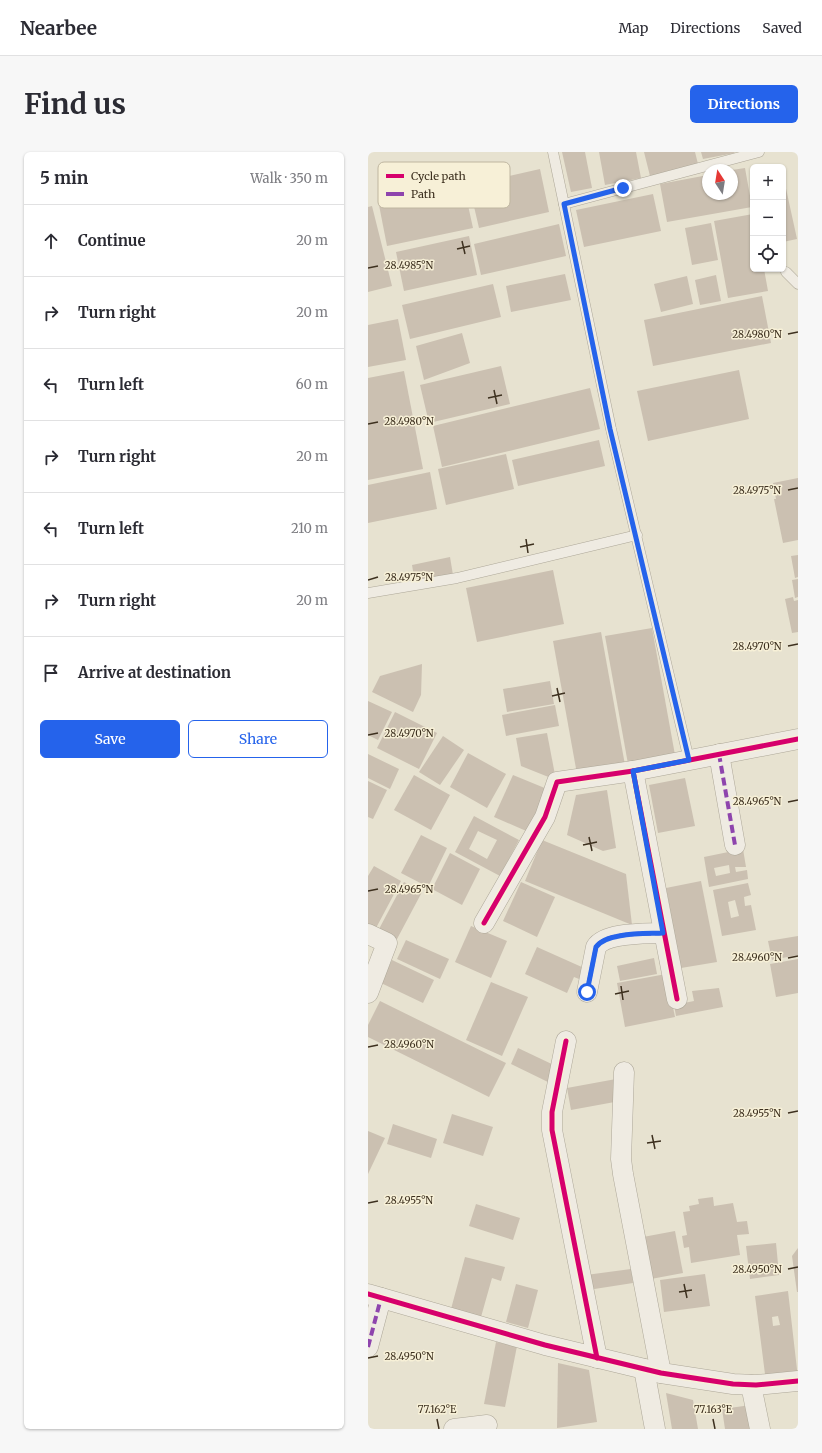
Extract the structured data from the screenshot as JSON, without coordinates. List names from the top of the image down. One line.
{"legend":["Cycle path","Path"],"north":"top","page":{"header":"Nearbee","nav":["Map","Directions","Saved"],"buttons":["Directions",["Save","Share"]],"title":"Find us","heading":["5 min","Walk · 350 m"],"map_buttons":["+","−"],"list":[["Continue","20 m"],["Turn right","20 m"],["Turn left","60 m"],["Turn right","20 m"],["Turn left","210 m"],["Turn right","20 m"],"Arrive at destination"]},"coordinates":["28.4985°N","28.4980°N","28.4975°N","28.4970°N","28.4965°N","28.4960°N","28.4955°N","28.4950°N","77.162°E","77.163°E"]}
